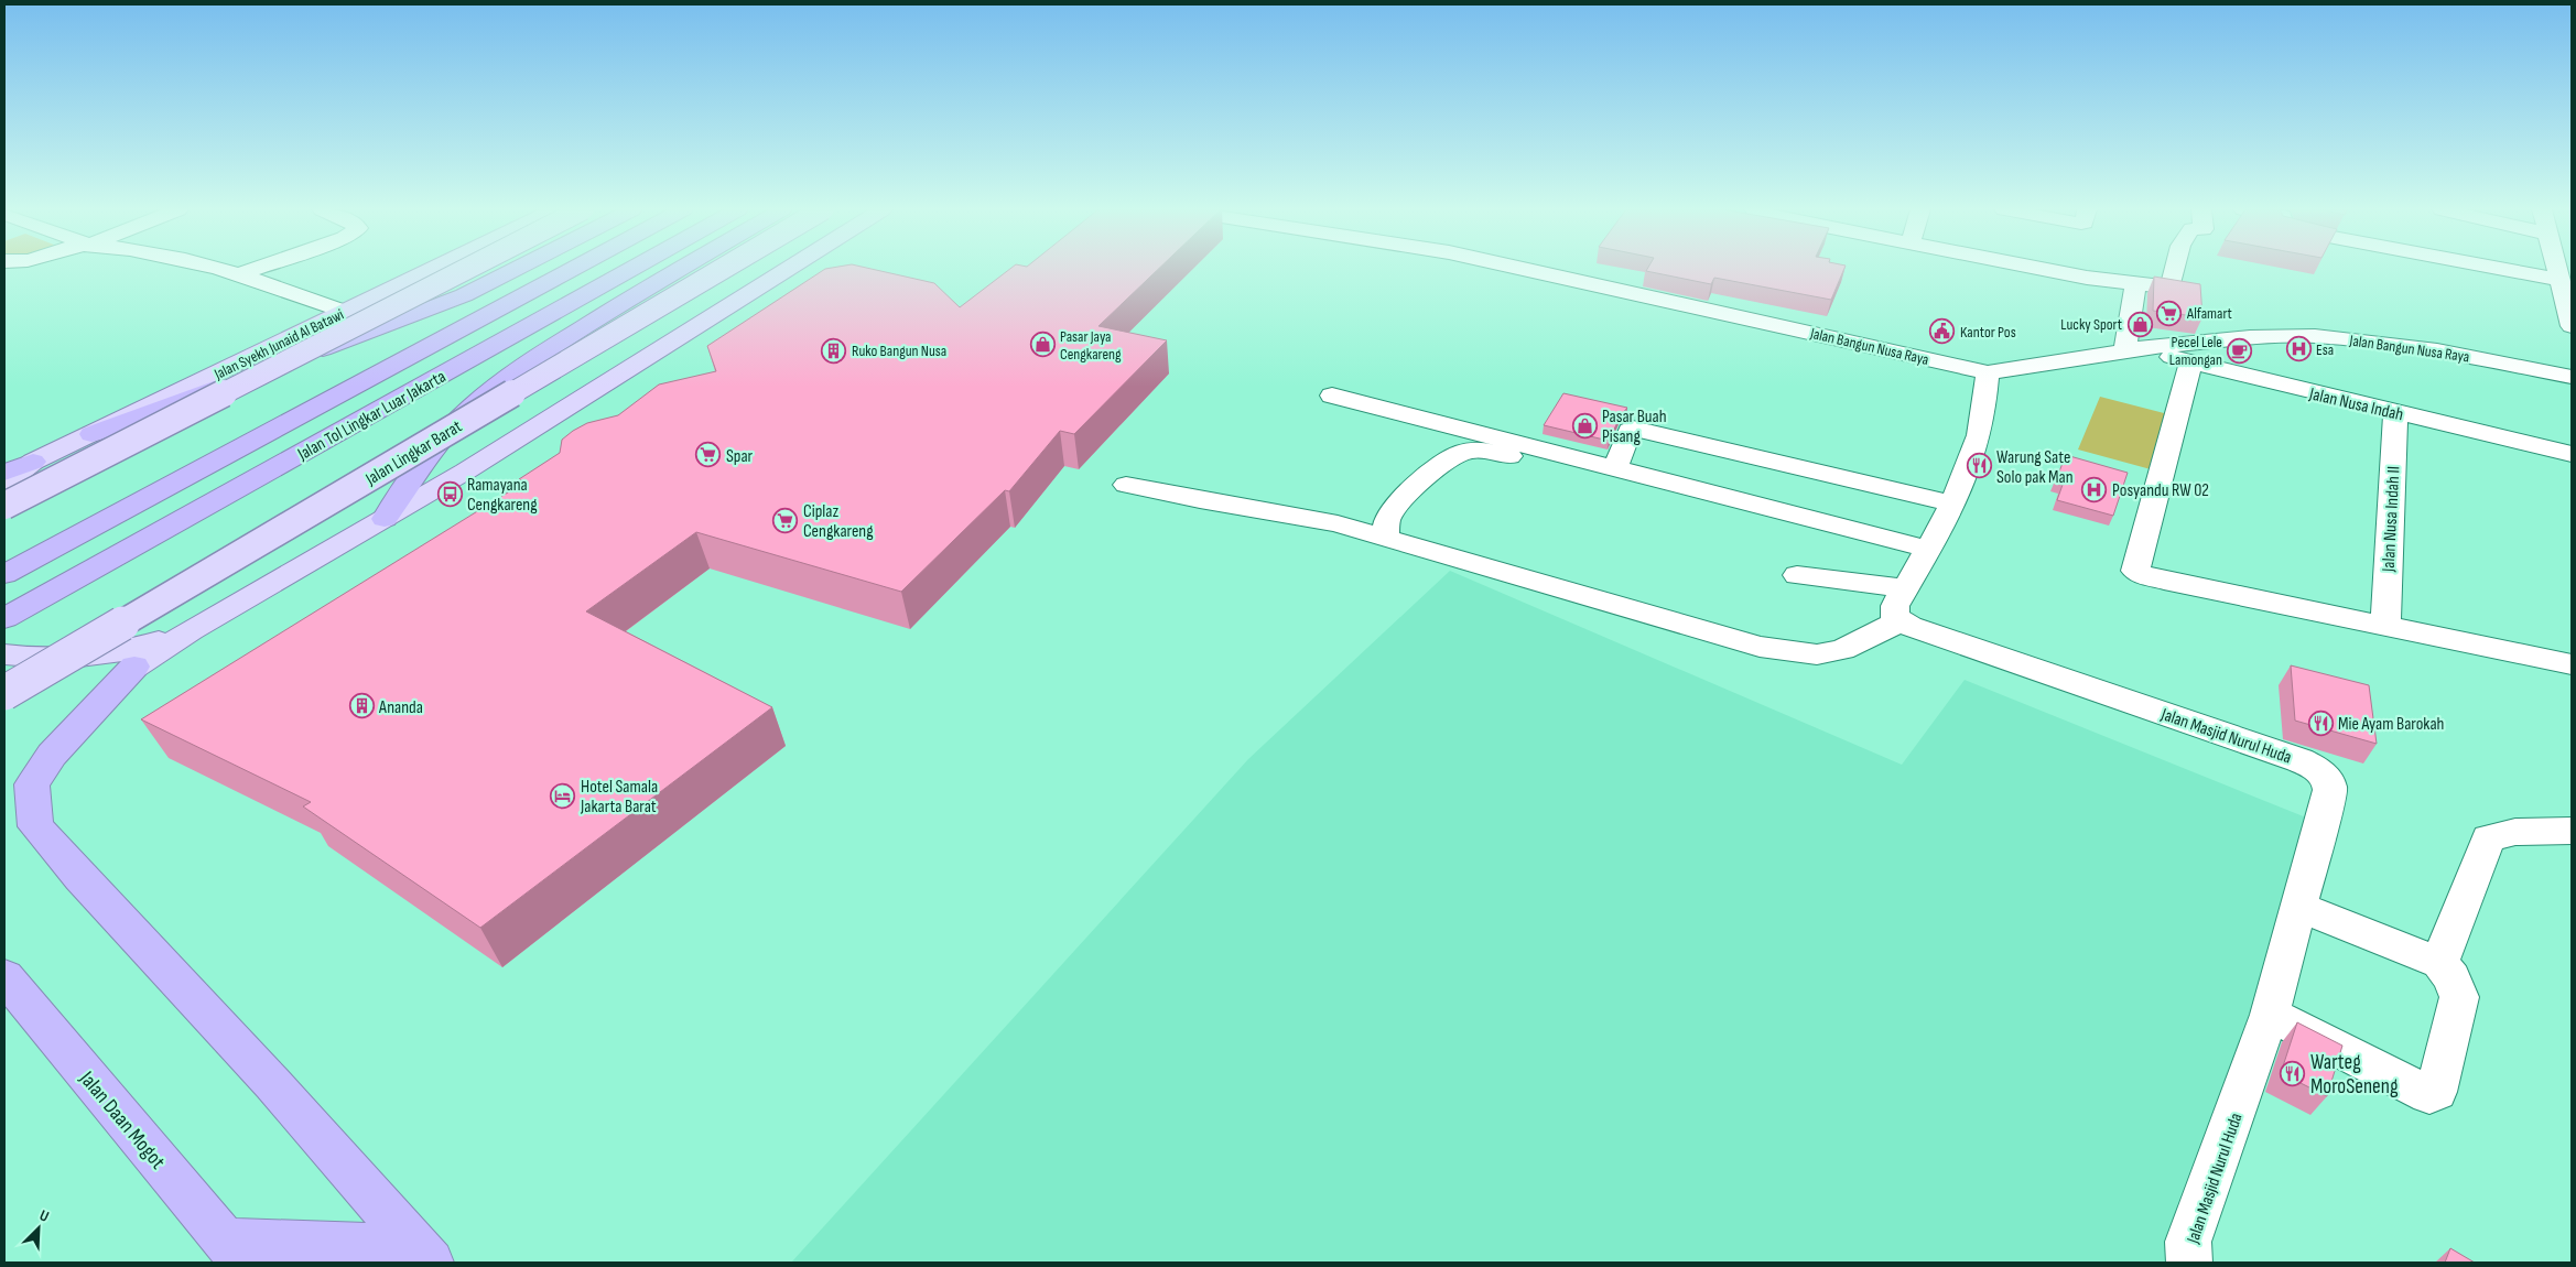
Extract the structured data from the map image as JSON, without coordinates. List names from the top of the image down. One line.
{"streets":{"highway":["Jalan Tol Lingkar Luar Jakarta","Jalan Daan Mogot"],"main road":["Jalan Syekh Junaid Al Batawi","Jalan Lingkar Barat"],"street":["Jalan Bangun Nusa Raya","Jalan Nusa Indah","Jalan Nusa Indah II","Jalan Masjid Nurul Huda"]},"crossings":[["Jalan Bangun Nusa Raya","Jalan Nusa Indah"],["Jalan Nusa Indah","Jalan Nusa Indah II"]],"places":{"supermarket":["Alfamart","Spar","Ciplaz Cengkareng"],"shop":["Lucky Sport","Pasar Jaya Cengkareng","Pasar Buah Pisang"],"public building":["Kantor Pos"],"hospital":["Esa","Posyandu RW 02"],"building":["Ruko Bangun Nusa","Ananda"],"cafe":["Pecel Lele Lamongan"],"restaurant":["Warung Sate Solo pak Man","Mie Ayam Barokah","Warteg MoroSeneng"],"bus stop":["Ramayana Cengkareng"],"hotel":["Hotel Samala Jakarta Barat"]},"north":"top right"}
